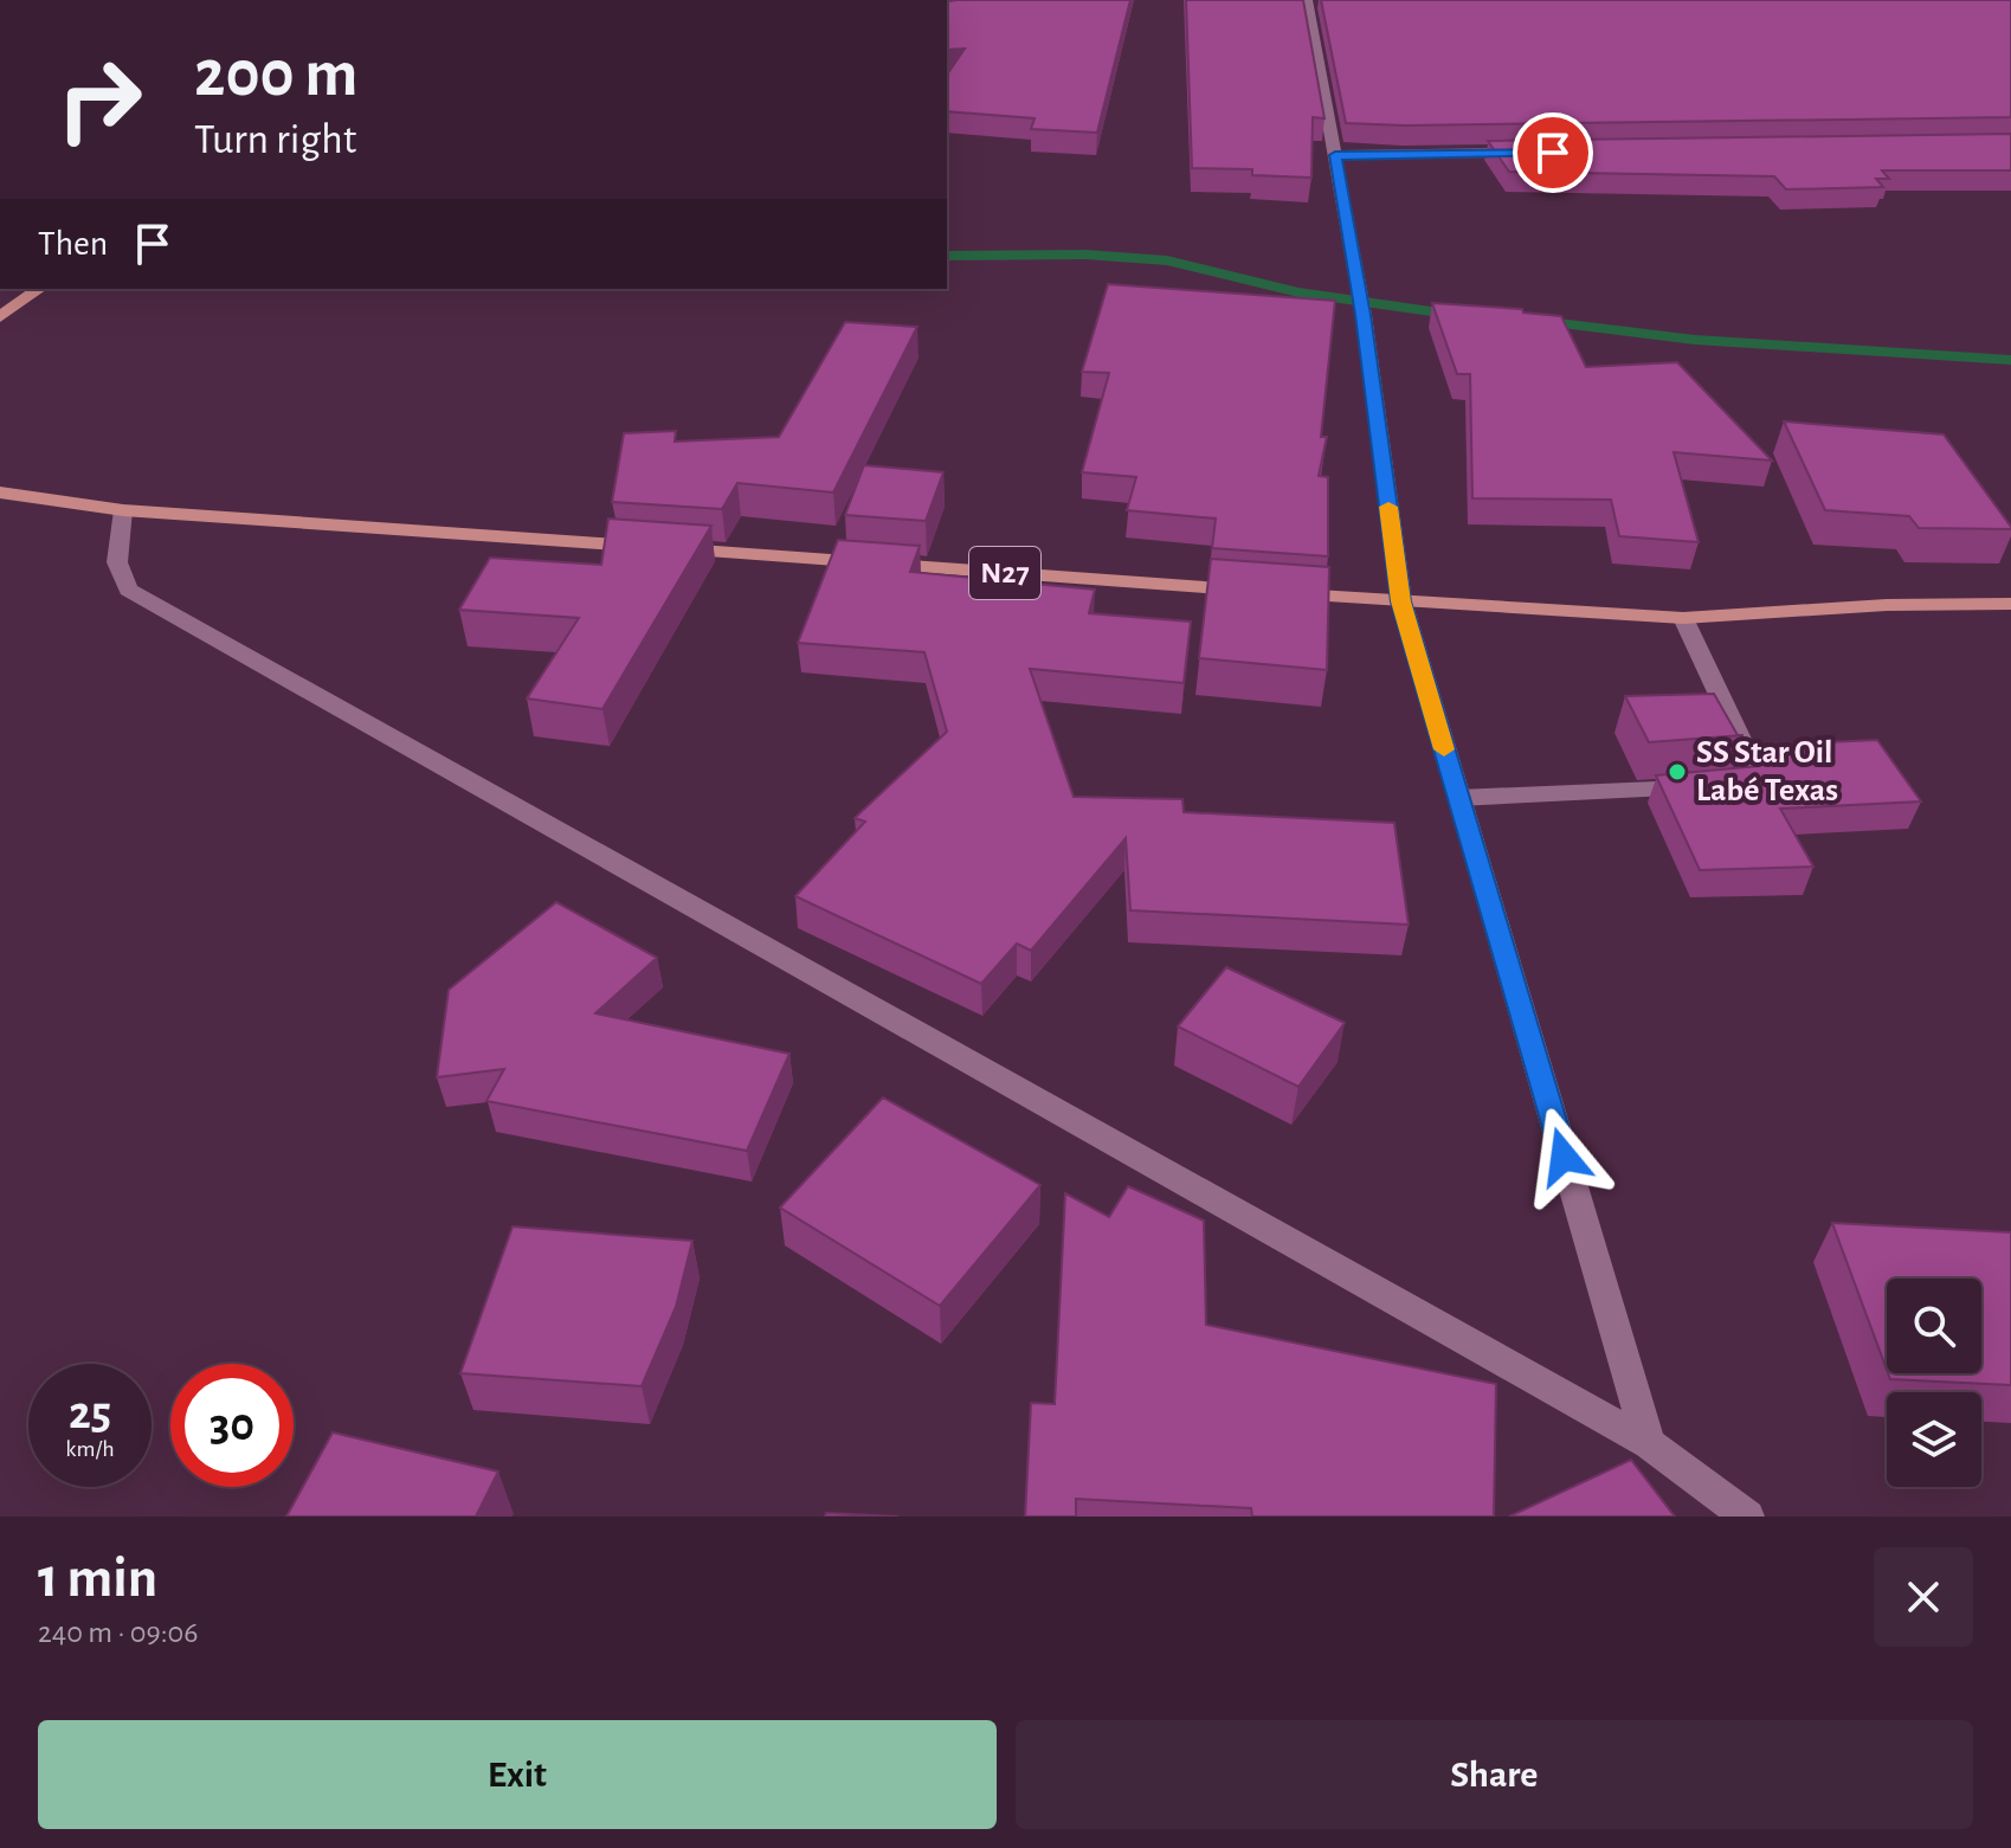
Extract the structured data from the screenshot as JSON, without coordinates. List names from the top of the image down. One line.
{"streets":{"main road":["N27"]},"places":["SS Star Oil Labé Texas"],"page":{"turn":["200 m","Turn right"],"then":"Then","speed":"25 km/h","limit":"30","heading":["1 min","240 m · 09:06"],"buttons":["Exit","Share"]}}
